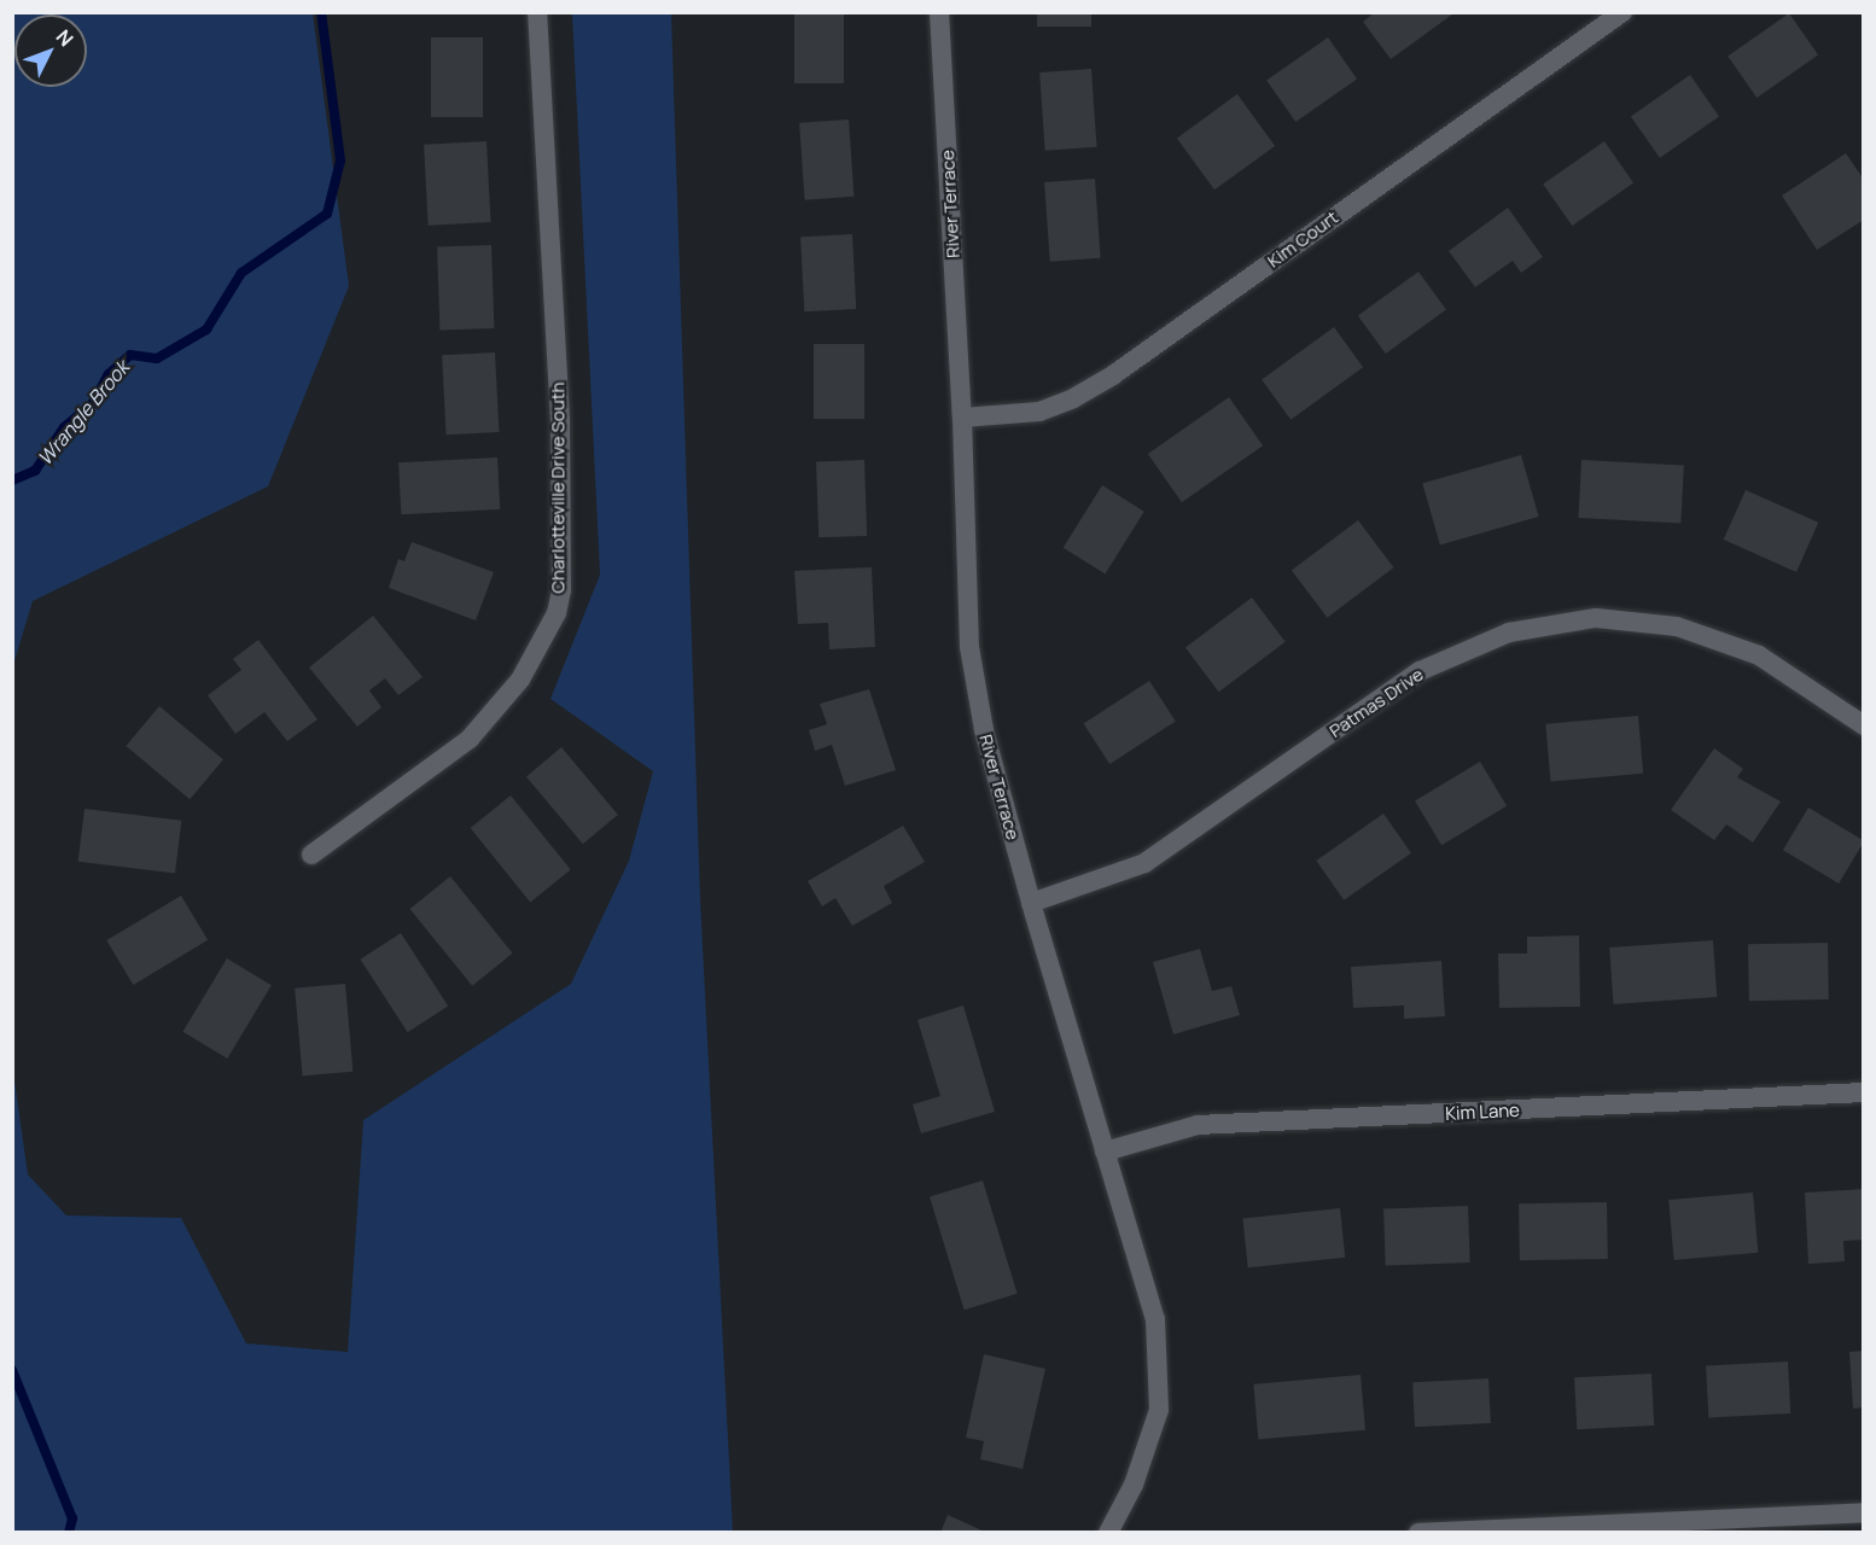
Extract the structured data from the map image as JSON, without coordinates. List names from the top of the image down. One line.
{"streets":{"street":["River Terrace","Kim Court","Charlotteville Drive South","Patmas Drive","Kim Lane"]},"crossings":[["River Terrace","Kim Court"],["River Terrace","Patmas Drive"],["River Terrace","Kim Lane"]],"water":["Wrangle Brook"],"north":"top right"}
